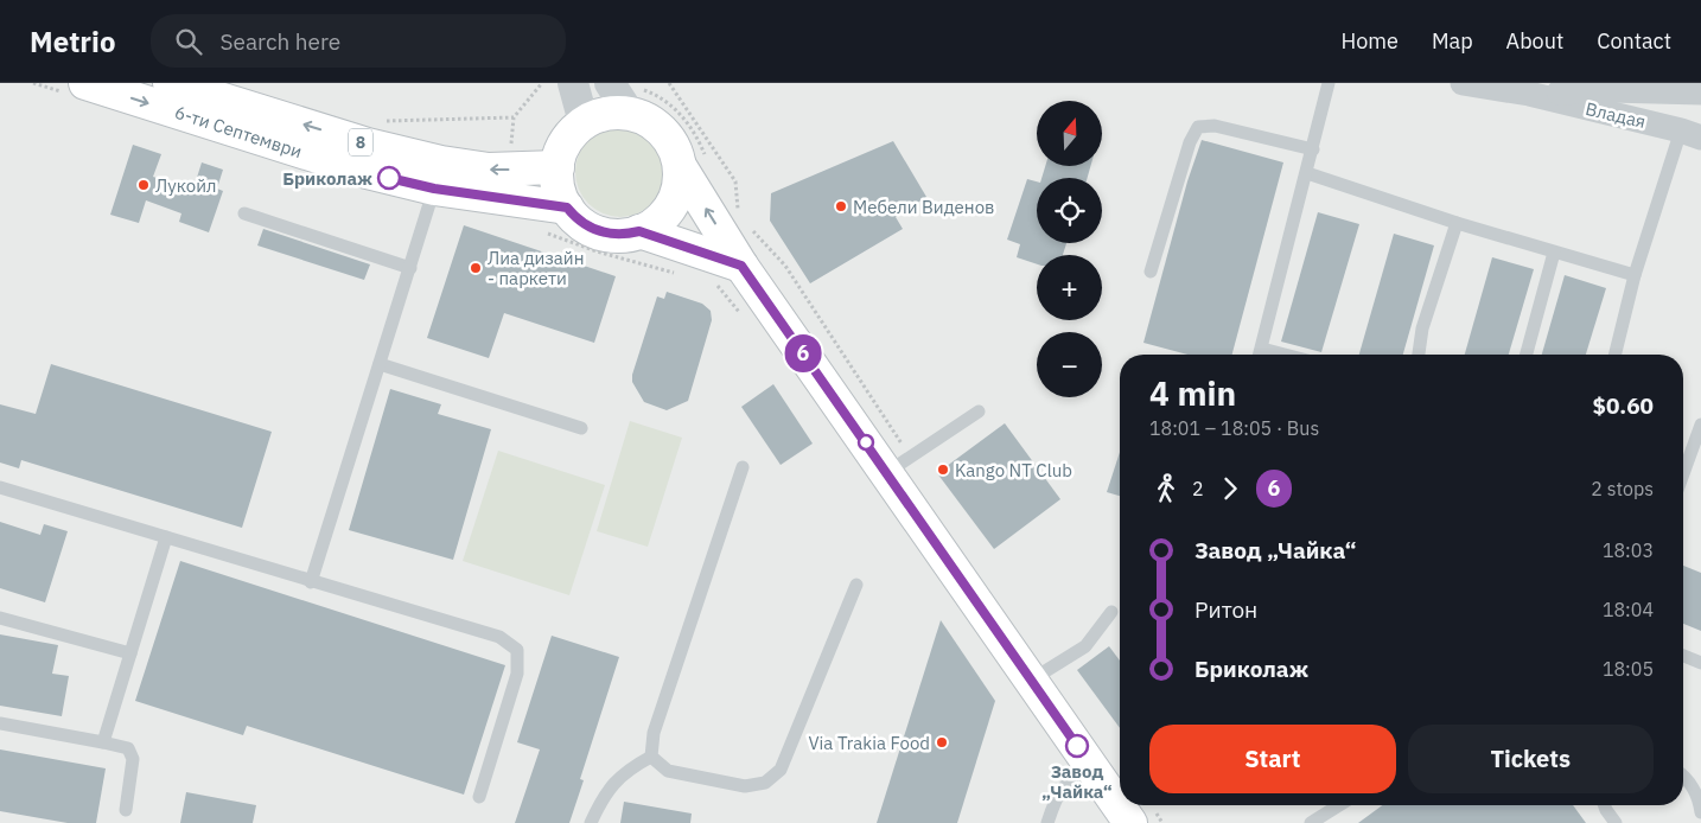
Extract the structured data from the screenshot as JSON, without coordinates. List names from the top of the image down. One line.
{"streets":{"main road":["6-ти Септември","8"],"street":["Владая"]},"places":["Бриколаж","Лукойл","Мебели Виденов","Лиа дизайн - паркети","Kango NT Club","Via Trakia Food","Завод „Чайка“"],"lines":["bus line 6"],"north":"top","page":{"header":"Metrio","search":"Search here","nav":["Home","Map","About","Contact"],"on_map":"6","map_buttons":["+","−"],"heading":["4 min","18:01 – 18:05 · Bus","$0.60"],"legs":["2","6","2 stops"],"list":[{"name":"Завод „Чайка“","value":"18:03"},{"name":"Ритон","value":"18:04"},{"name":"Бриколаж","value":"18:05"}],"buttons":["Start","Tickets"]}}
